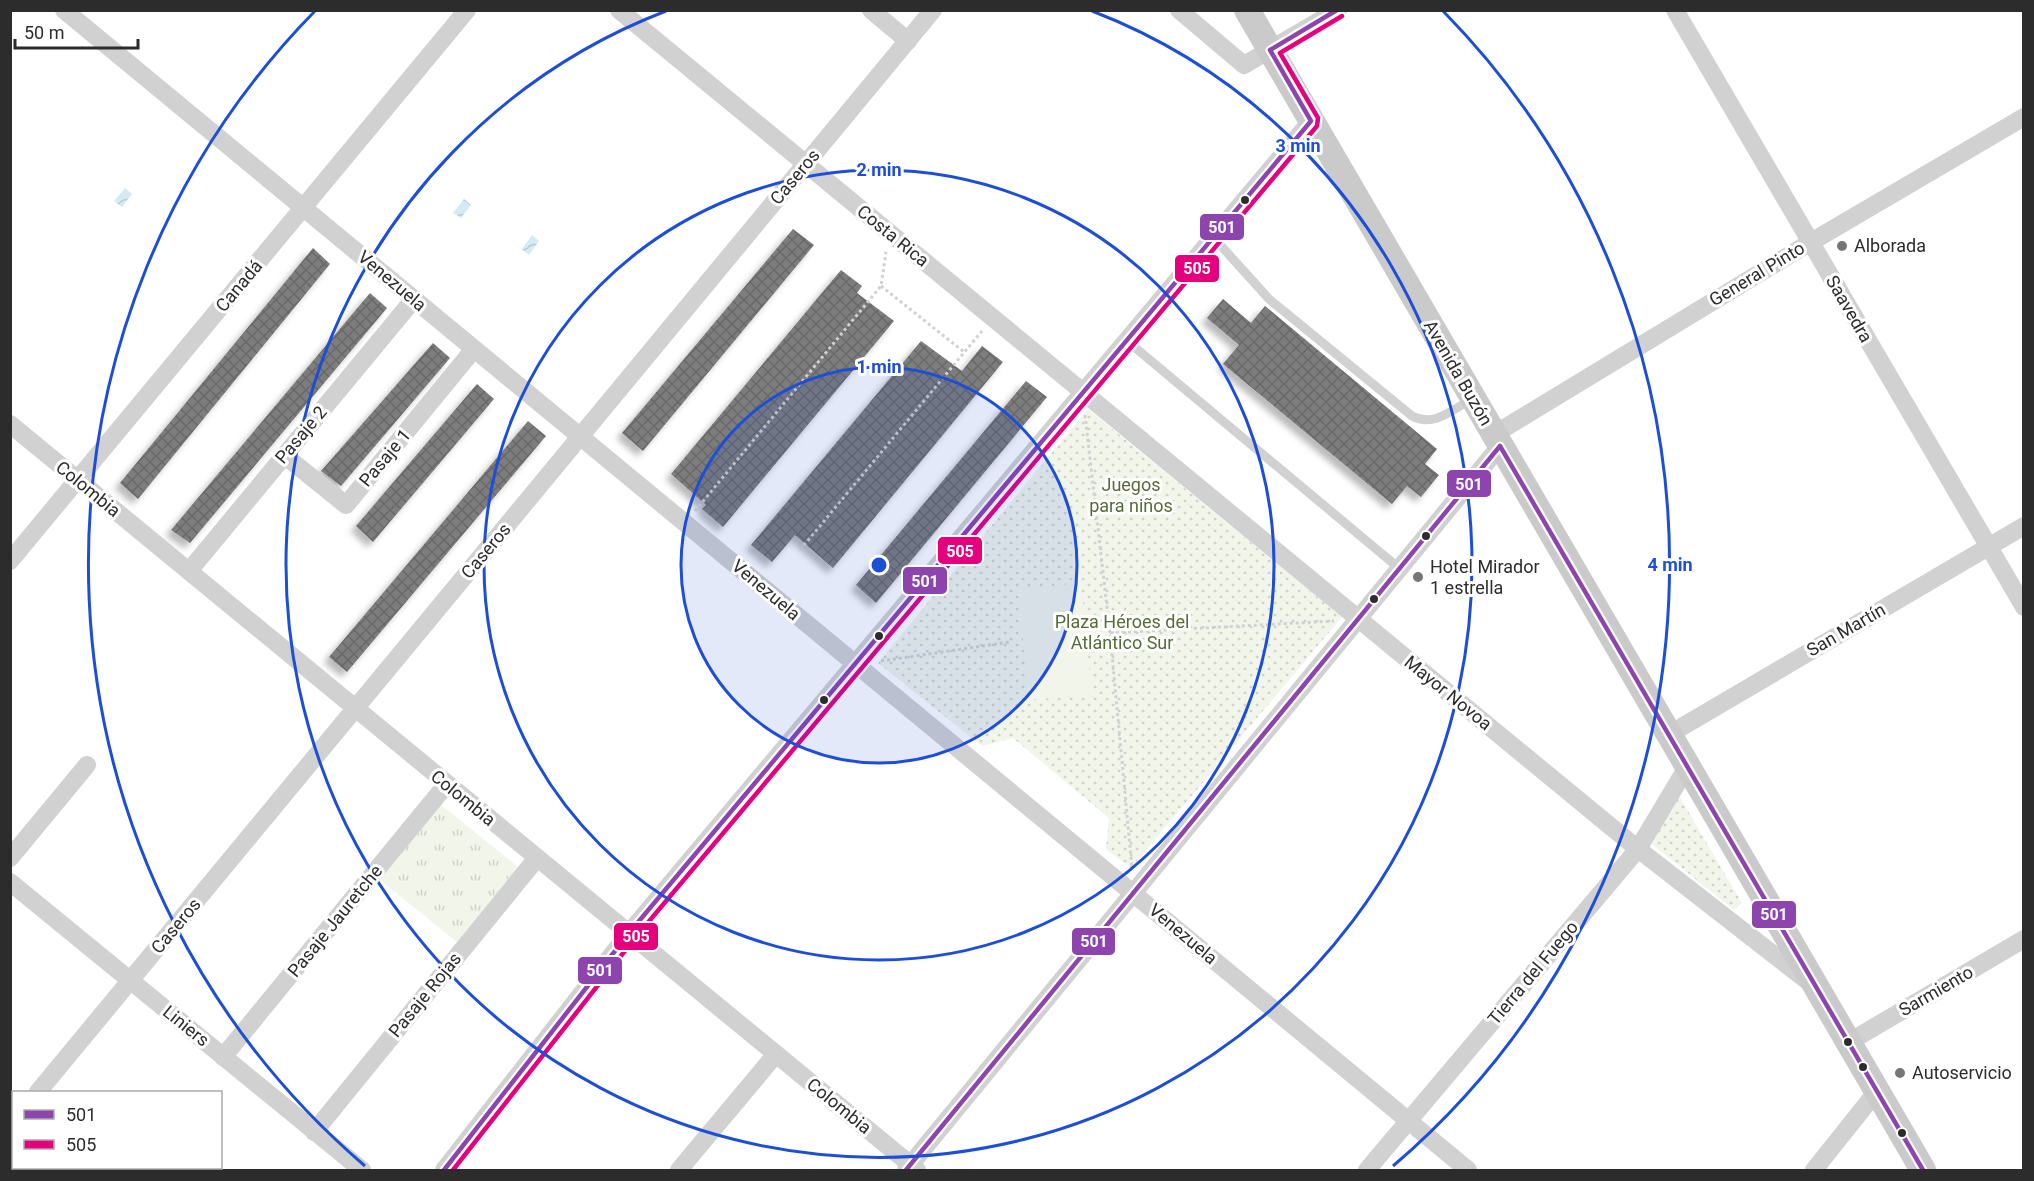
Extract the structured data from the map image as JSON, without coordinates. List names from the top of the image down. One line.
{"streets":{"main road":["Avenida Buzón"],"street":["Caseros","Costa Rica","General Pinto","Venezuela","Canadá","Saavedra","Pasaje 2","Pasaje 1","Colombia","San Martín","Mayor Novoa","Pasaje Jauretche","Tierra del Fuego","Sarmiento","Pasaje Rojas","Liniers"]},"crossings":[["Caseros","Costa Rica"],["Caseros","Venezuela"],["Caseros","Colombia"],["Caseros","Liniers"],["Costa Rica","Mayor Novoa"],["General Pinto","Venezuela"],["General Pinto","Saavedra"],["General Pinto","Avenida Buzón"],["General Pinto","Colombia"],["General Pinto","Mayor Novoa"],["Venezuela","Canadá"],["Venezuela","Pasaje 2"],["Venezuela","Pasaje 1"],["Venezuela","Tierra del Fuego"],["Canadá","Colombia"],["Saavedra","San Martín"],["Avenida Buzón","San Martín"],["Avenida Buzón","Mayor Novoa"],["Avenida Buzón","Tierra del Fuego"],["Avenida Buzón","Sarmiento"],["Pasaje 2","Pasaje 1"],["Pasaje 2","Colombia"],["Colombia","Pasaje Jauretche"],["Colombia","Pasaje Rojas"],["Mayor Novoa","Tierra del Fuego"],["Pasaje Jauretche","Liniers"],["Pasaje Rojas","Liniers"]],"parks":["Juegos para niños","Plaza Héroes del Atlántico Sur"],"places":["Alborada","Hotel Mirador 1 estrella","Autoservicio"],"lines":["transit line 501","transit line 505"],"legend":["501","505"],"scale_bar":"50 m","rings":["3 min","2 min","1 min","4 min"]}
